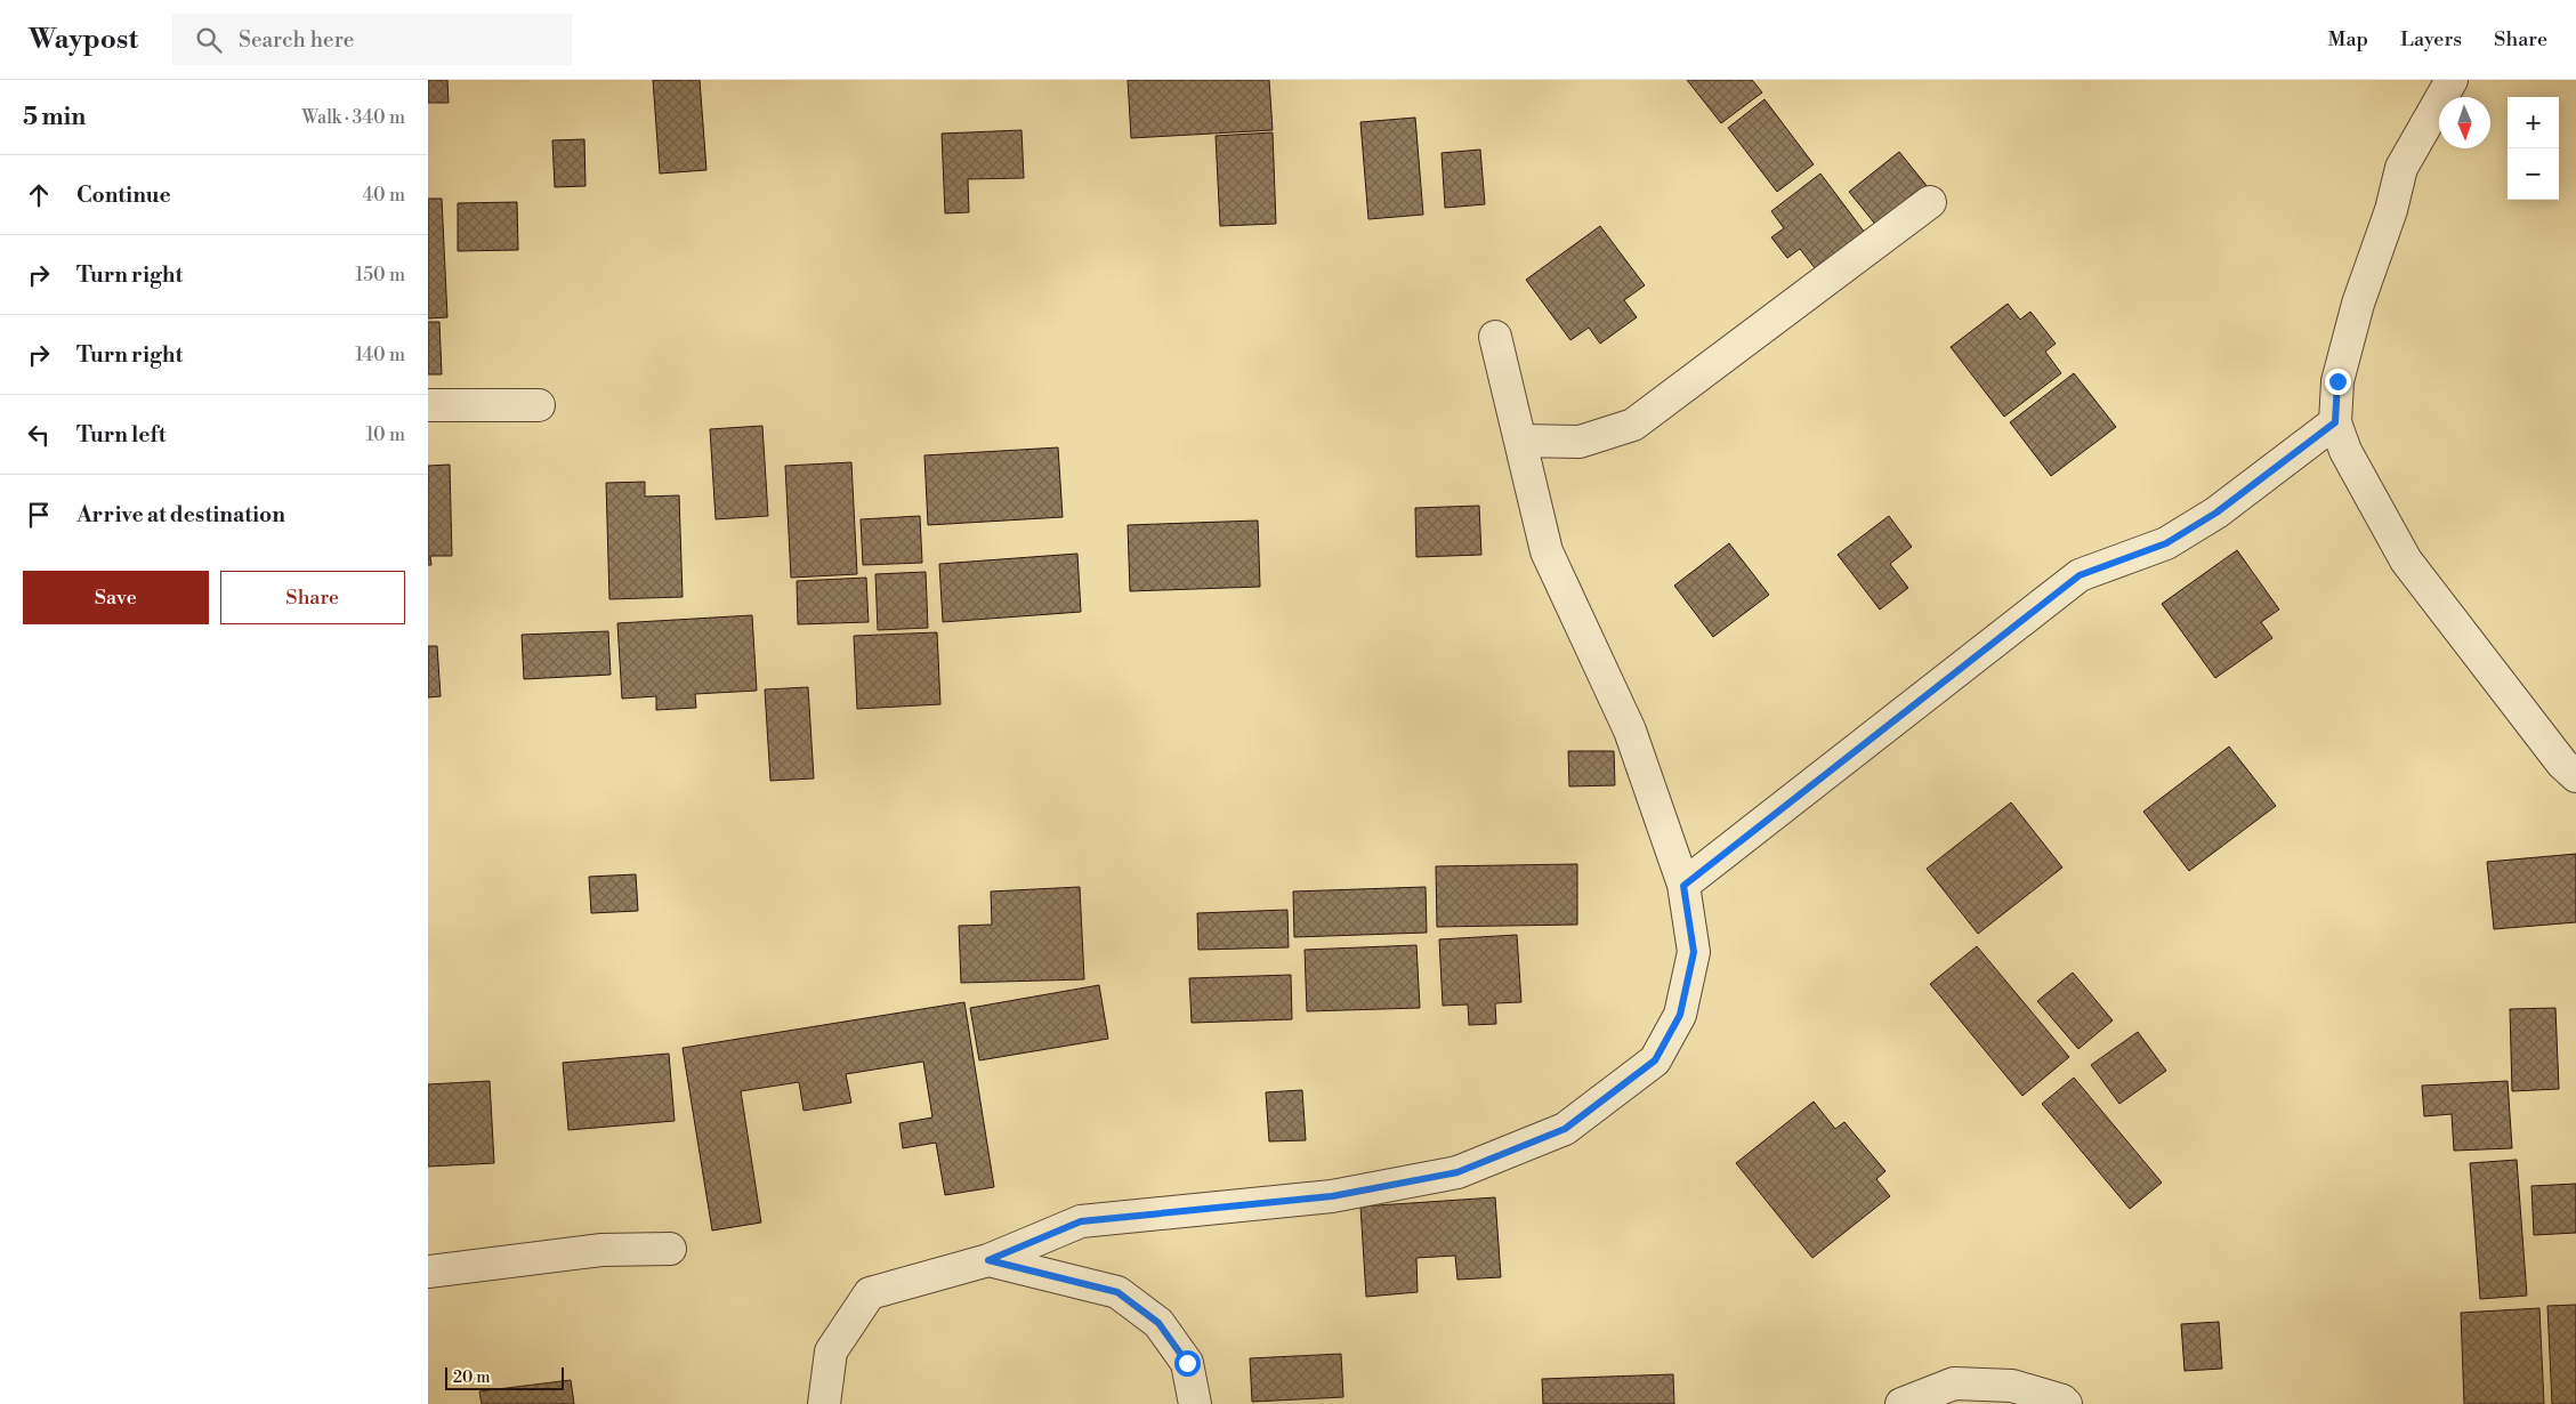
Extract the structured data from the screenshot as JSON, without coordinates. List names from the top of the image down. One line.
{"scale_bar":"20 m","north":"bottom","page":{"header":"Waypost","search":"Search here","nav":["Map","Layers","Share"],"heading":["5 min","Walk · 340 m"],"map_buttons":["+","−"],"list":[["Continue","40 m"],["Turn right","150 m"],["Turn right","140 m"],["Turn left","10 m"],"Arrive at destination"],"buttons":["Save","Share"],"scale":"20 m"}}
